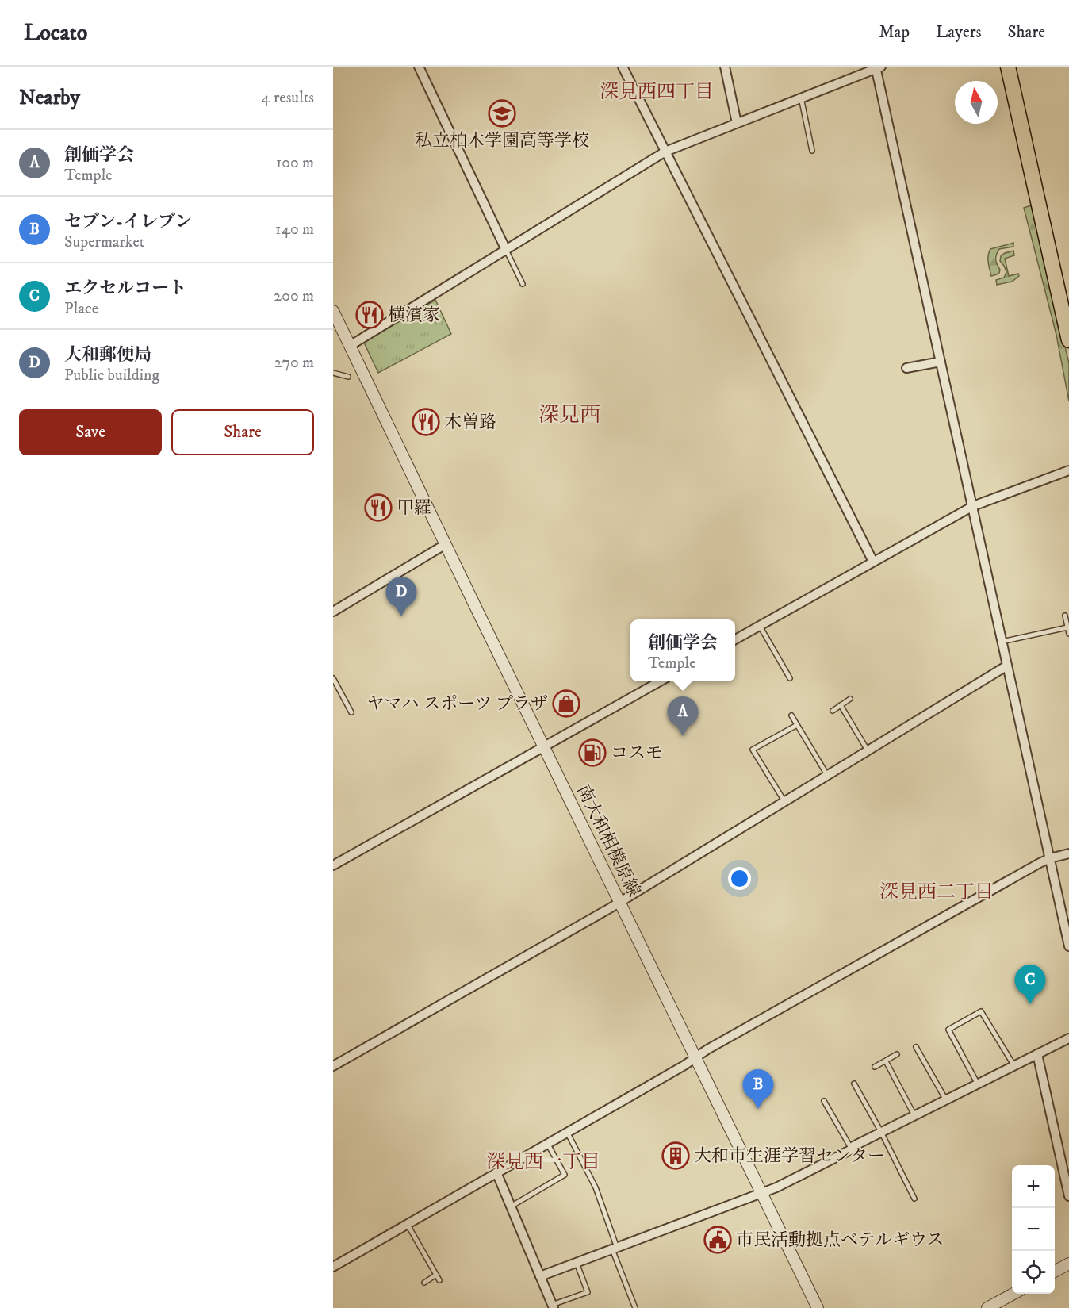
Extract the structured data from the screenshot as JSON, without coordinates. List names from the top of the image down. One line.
{"streets":{"street":["南大和相模原線"]},"districts":["深見西四丁目","深見西","深見西二丁目","深見西一丁目"],"places":{"school or university":["私立柏木学園高等学校"],"restaurant":["横濱家","木曽路","甲羅"],"shop":["ヤマハ スポーツ プラザ"],"fuel station":["コスモ"],"building":["大和市生涯学習センター"],"public building":["市民活動拠点ベテルギウス"]},"north":"top","page":{"header":"Locato","nav":["Map","Layers","Share"],"heading":["Nearby","4 results"],"list":[{"mark":"A","name":"創価学会","note":"Temple","value":"100 m"},{"mark":"B","name":"セブン-イレブン","note":"Supermarket","value":"140 m"},{"mark":"C","name":"エクセルコート","note":"Place","value":"200 m"},{"mark":"D","name":"大和郵便局","note":"Public building","value":"270 m"}],"buttons":["Save","Share"],"pins":["D","A","C","B"],"popup":["創価学会","Temple"],"map_buttons":["+","−"]}}
